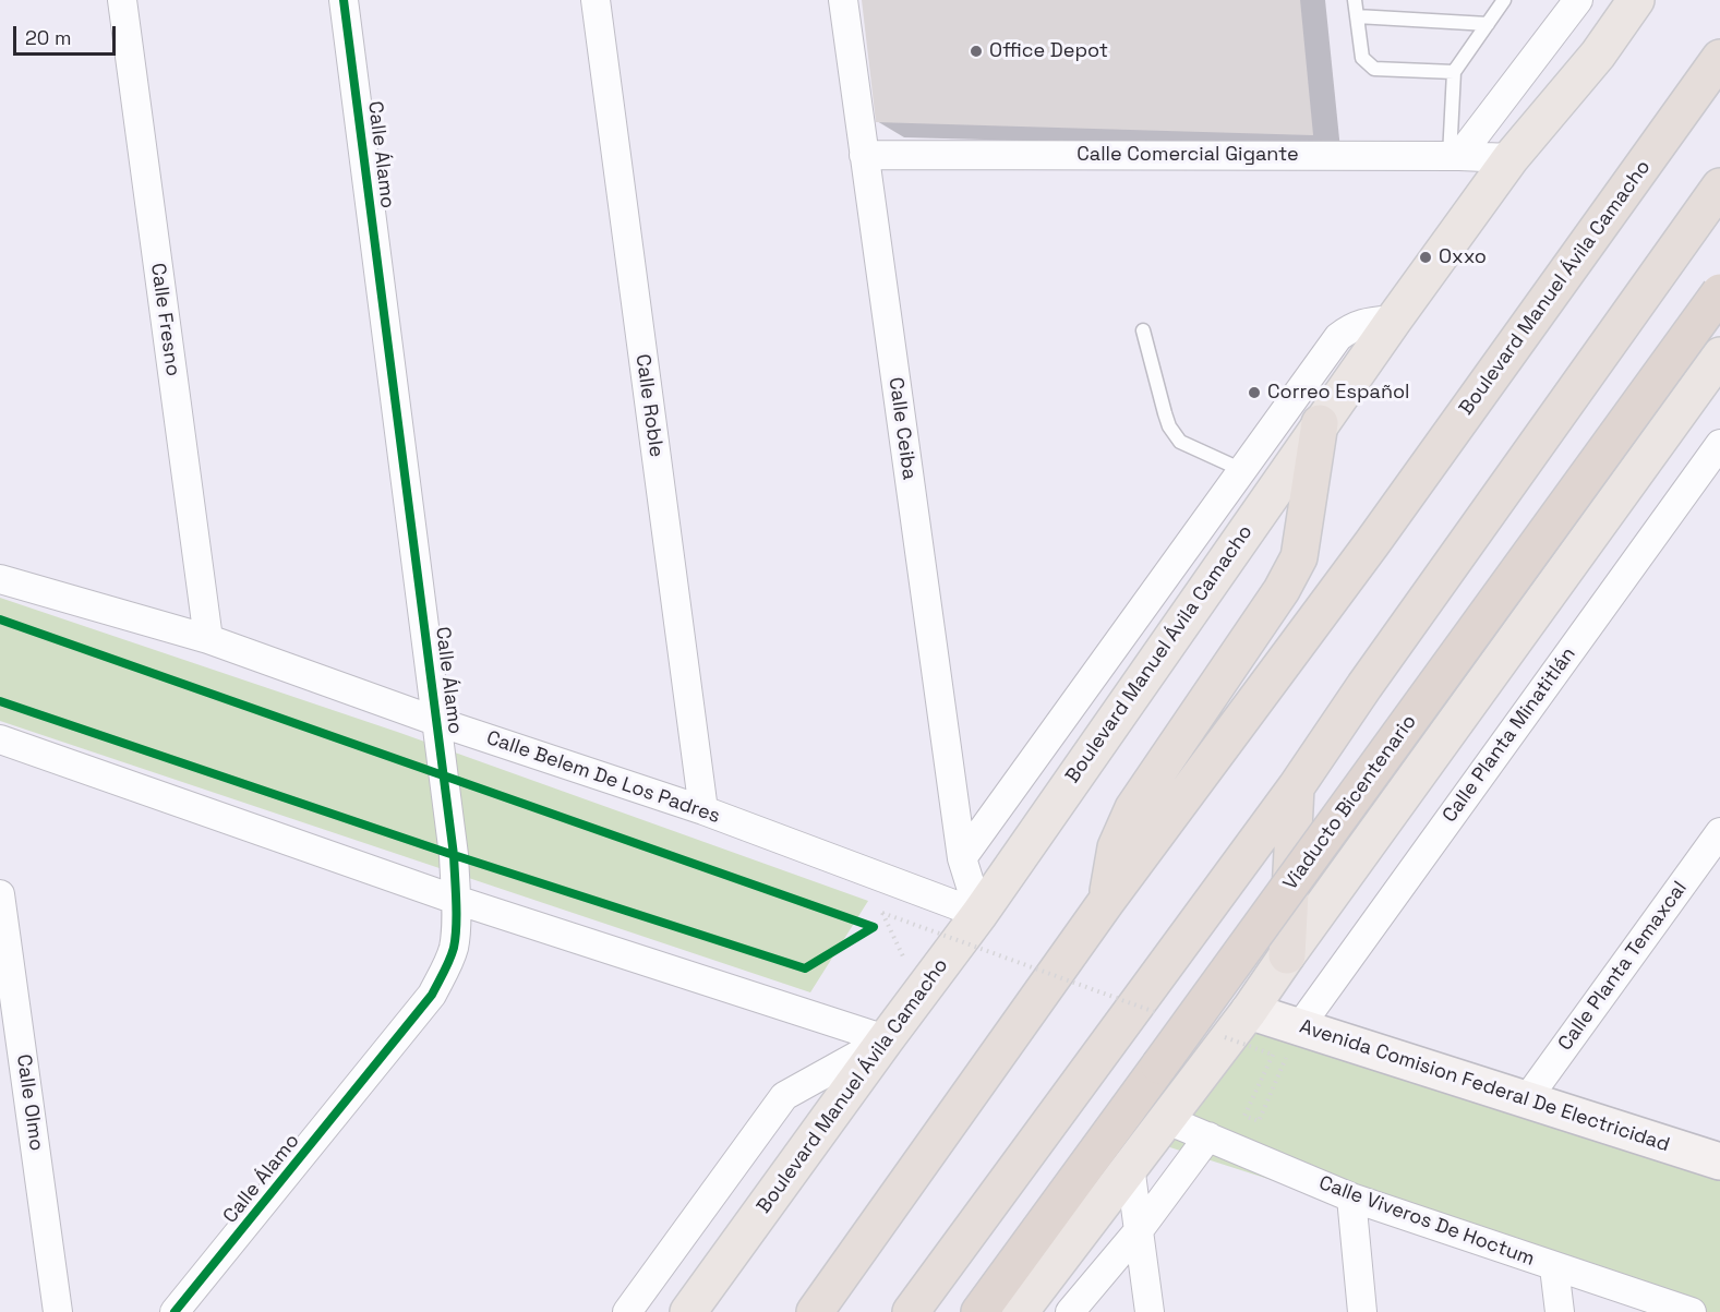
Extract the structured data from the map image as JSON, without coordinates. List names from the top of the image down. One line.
{"streets":{"highway":["Boulevard Manuel Ávila Camacho","Viaducto Bicentenario"],"main road":["Avenida Comision Federal De Electricidad"],"street":["Calle Álamo","Calle Comercial Gigante","Calle Fresno","Calle Roble","Calle Ceiba","Calle Planta Minatitlán","Calle Belem De Los Padres","Calle Planta Temaxcal","Calle Olmo","Calle Viveros De Hoctum"]},"crossings":[["Calle Álamo","Calle Belem De Los Padres"],["Calle Comercial Gigante","Boulevard Manuel Ávila Camacho"],["Calle Comercial Gigante","Calle Ceiba"],["Boulevard Manuel Ávila Camacho","Calle Ceiba"],["Boulevard Manuel Ávila Camacho","Calle Belem De Los Padres"],["Calle Fresno","Calle Belem De Los Padres"],["Calle Roble","Calle Belem De Los Padres"],["Calle Ceiba","Calle Belem De Los Padres"],["Calle Planta Minatitlán","Avenida Comision Federal De Electricidad"],["Calle Planta Temaxcal","Avenida Comision Federal De Electricidad"]],"places":["Office Depot","Oxxo","Correo Español"],"scale_bar":"20 m"}
